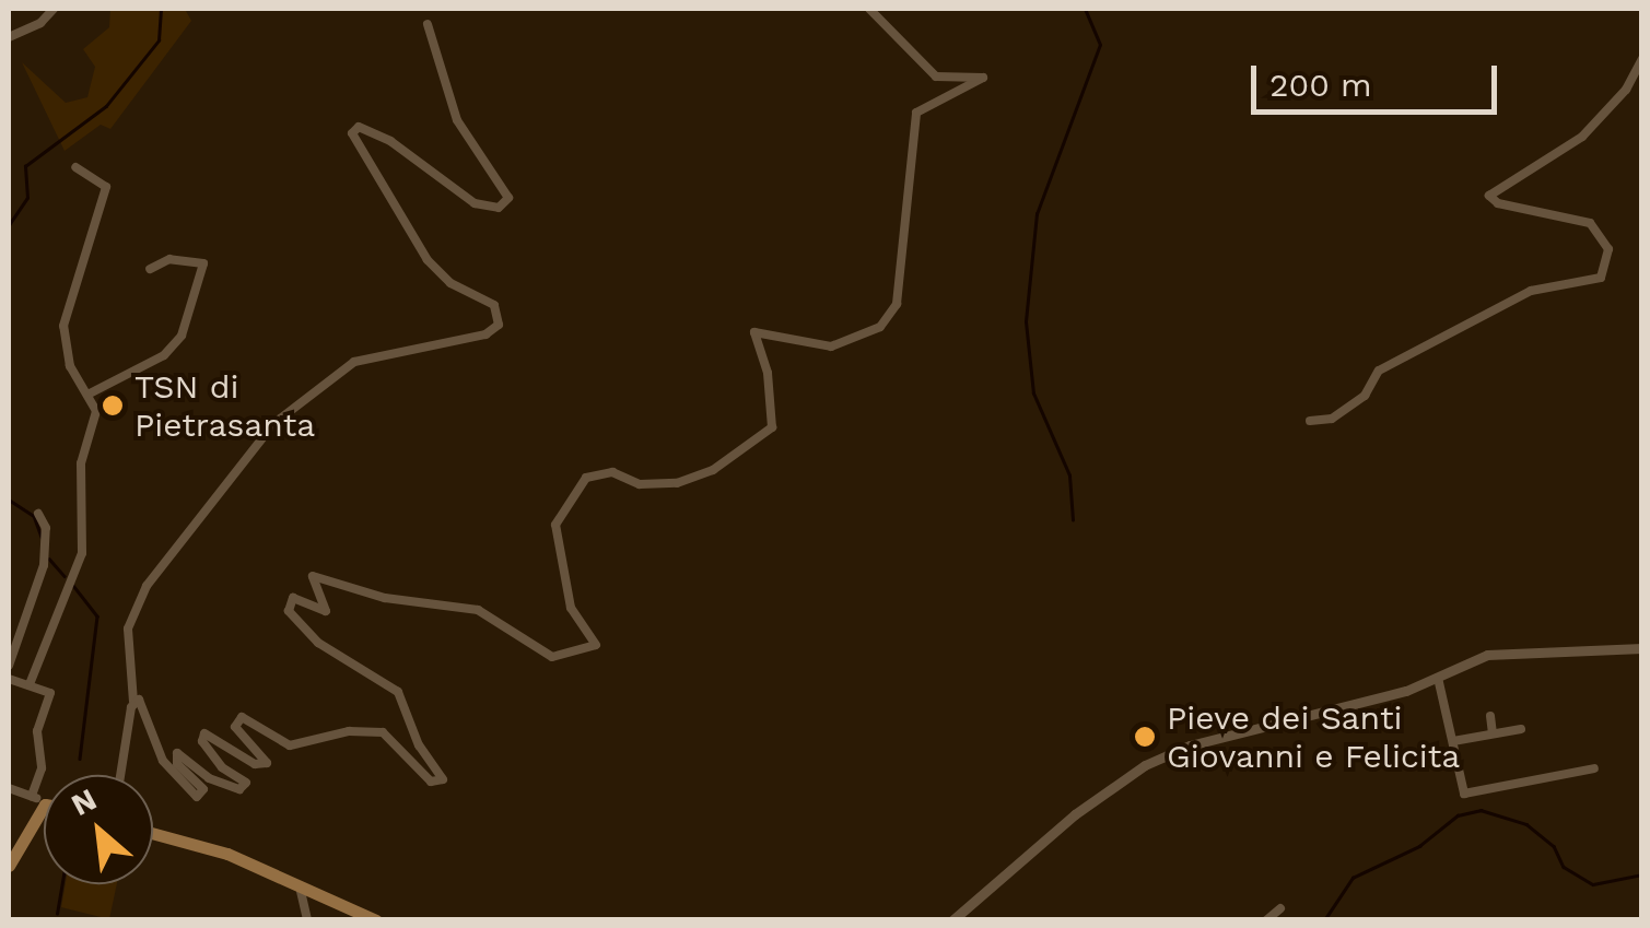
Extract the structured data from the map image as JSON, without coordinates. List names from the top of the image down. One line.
{"places":["TSN di Pietrasanta","Pieve dei Santi Giovanni e Felicita"],"scale_bar":"200 m","north":"top left"}
